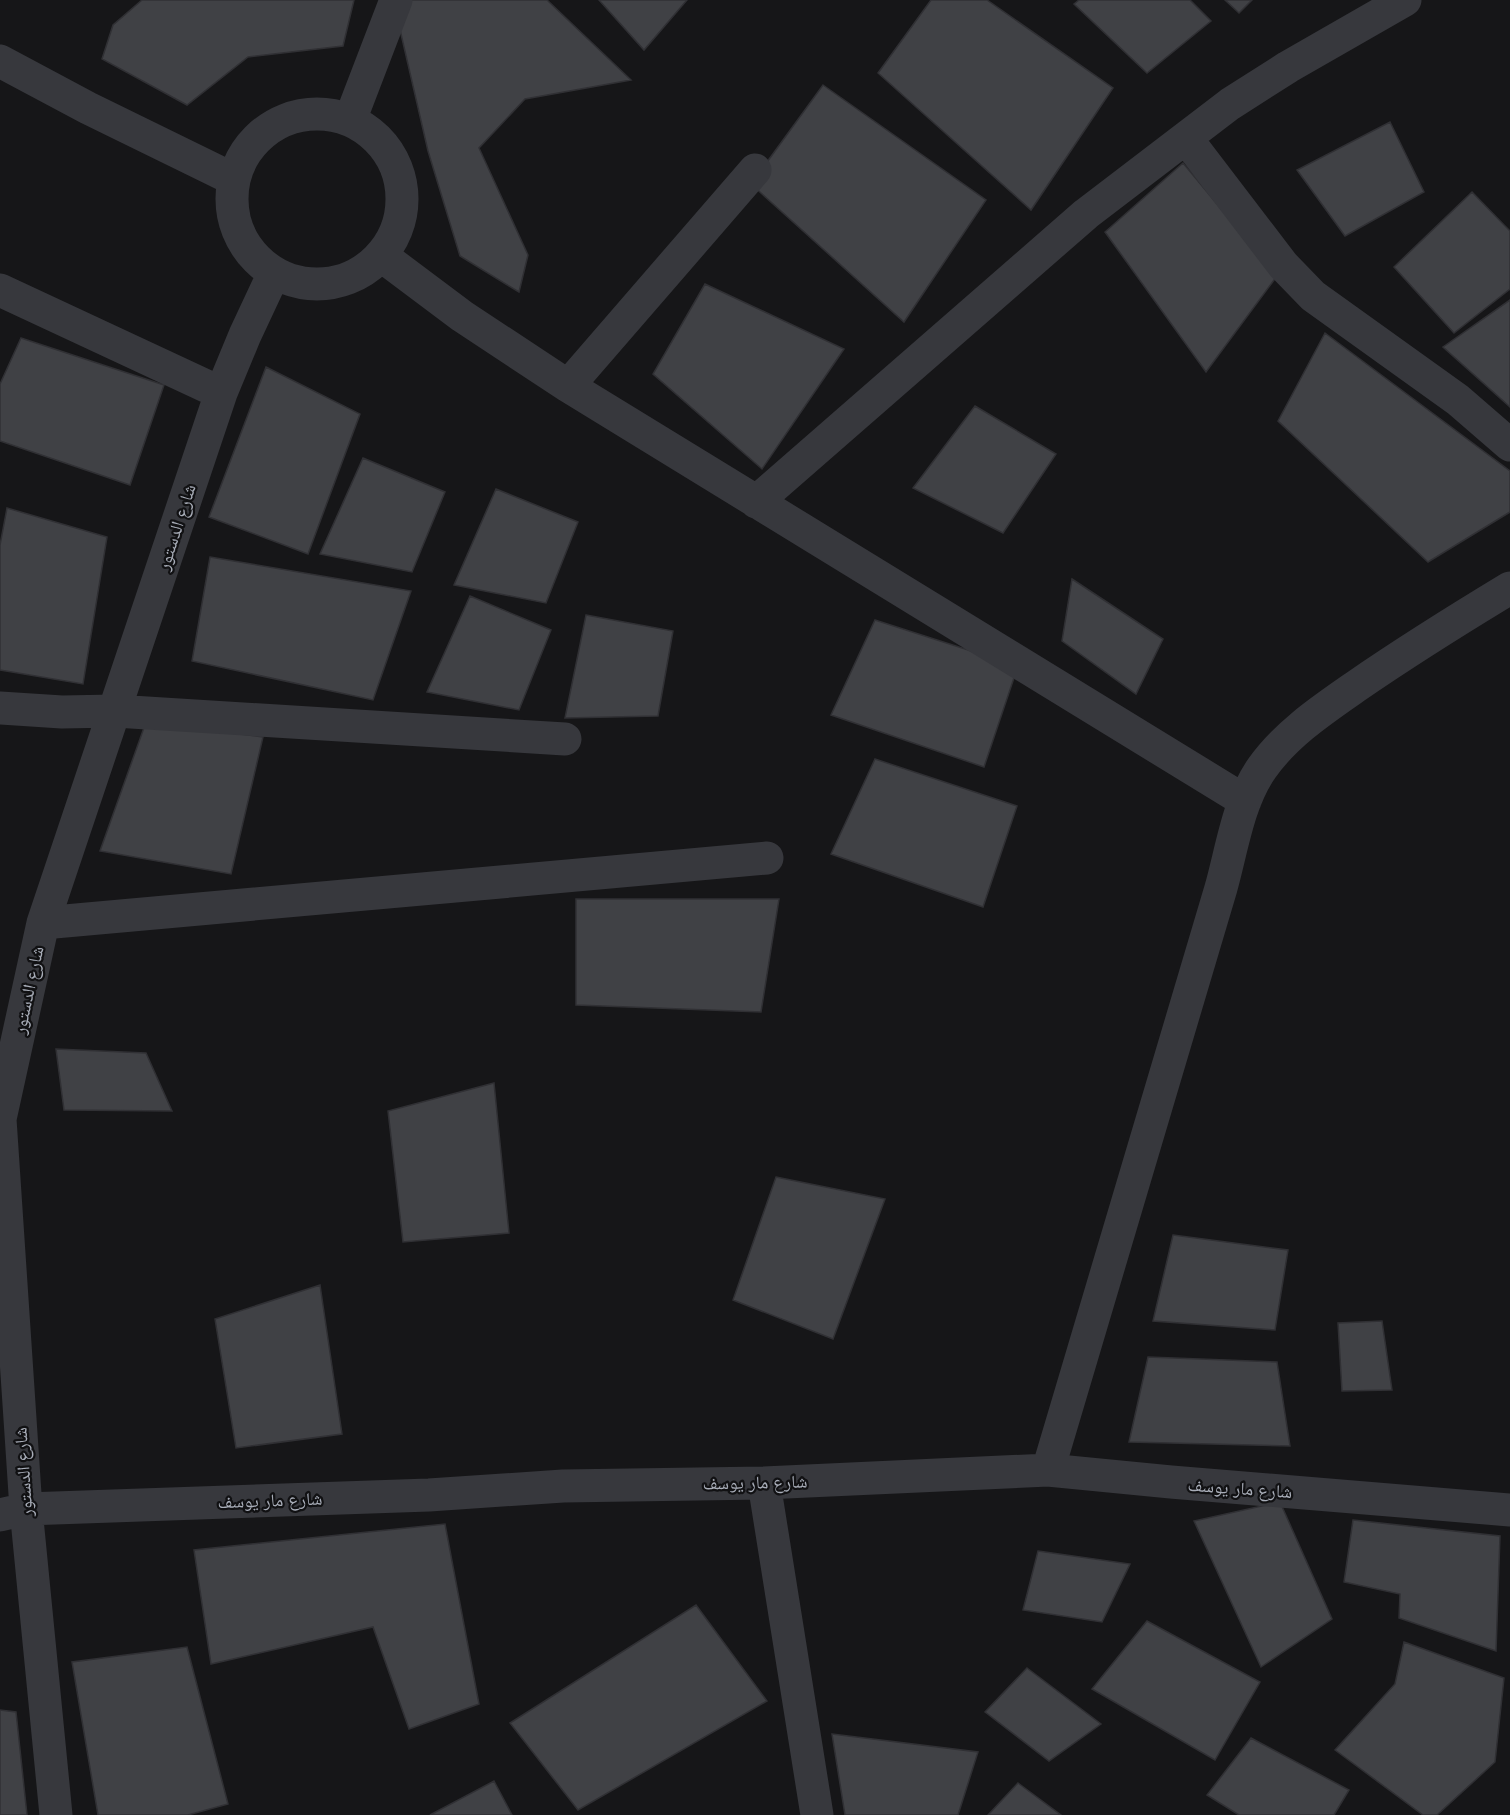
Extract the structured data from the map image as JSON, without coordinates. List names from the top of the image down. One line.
{"streets":{"street":["شارع الدستور","شارع مار يوسف"]},"crossings":[["شارع الدستور","شارع مار يوسف"]]}
